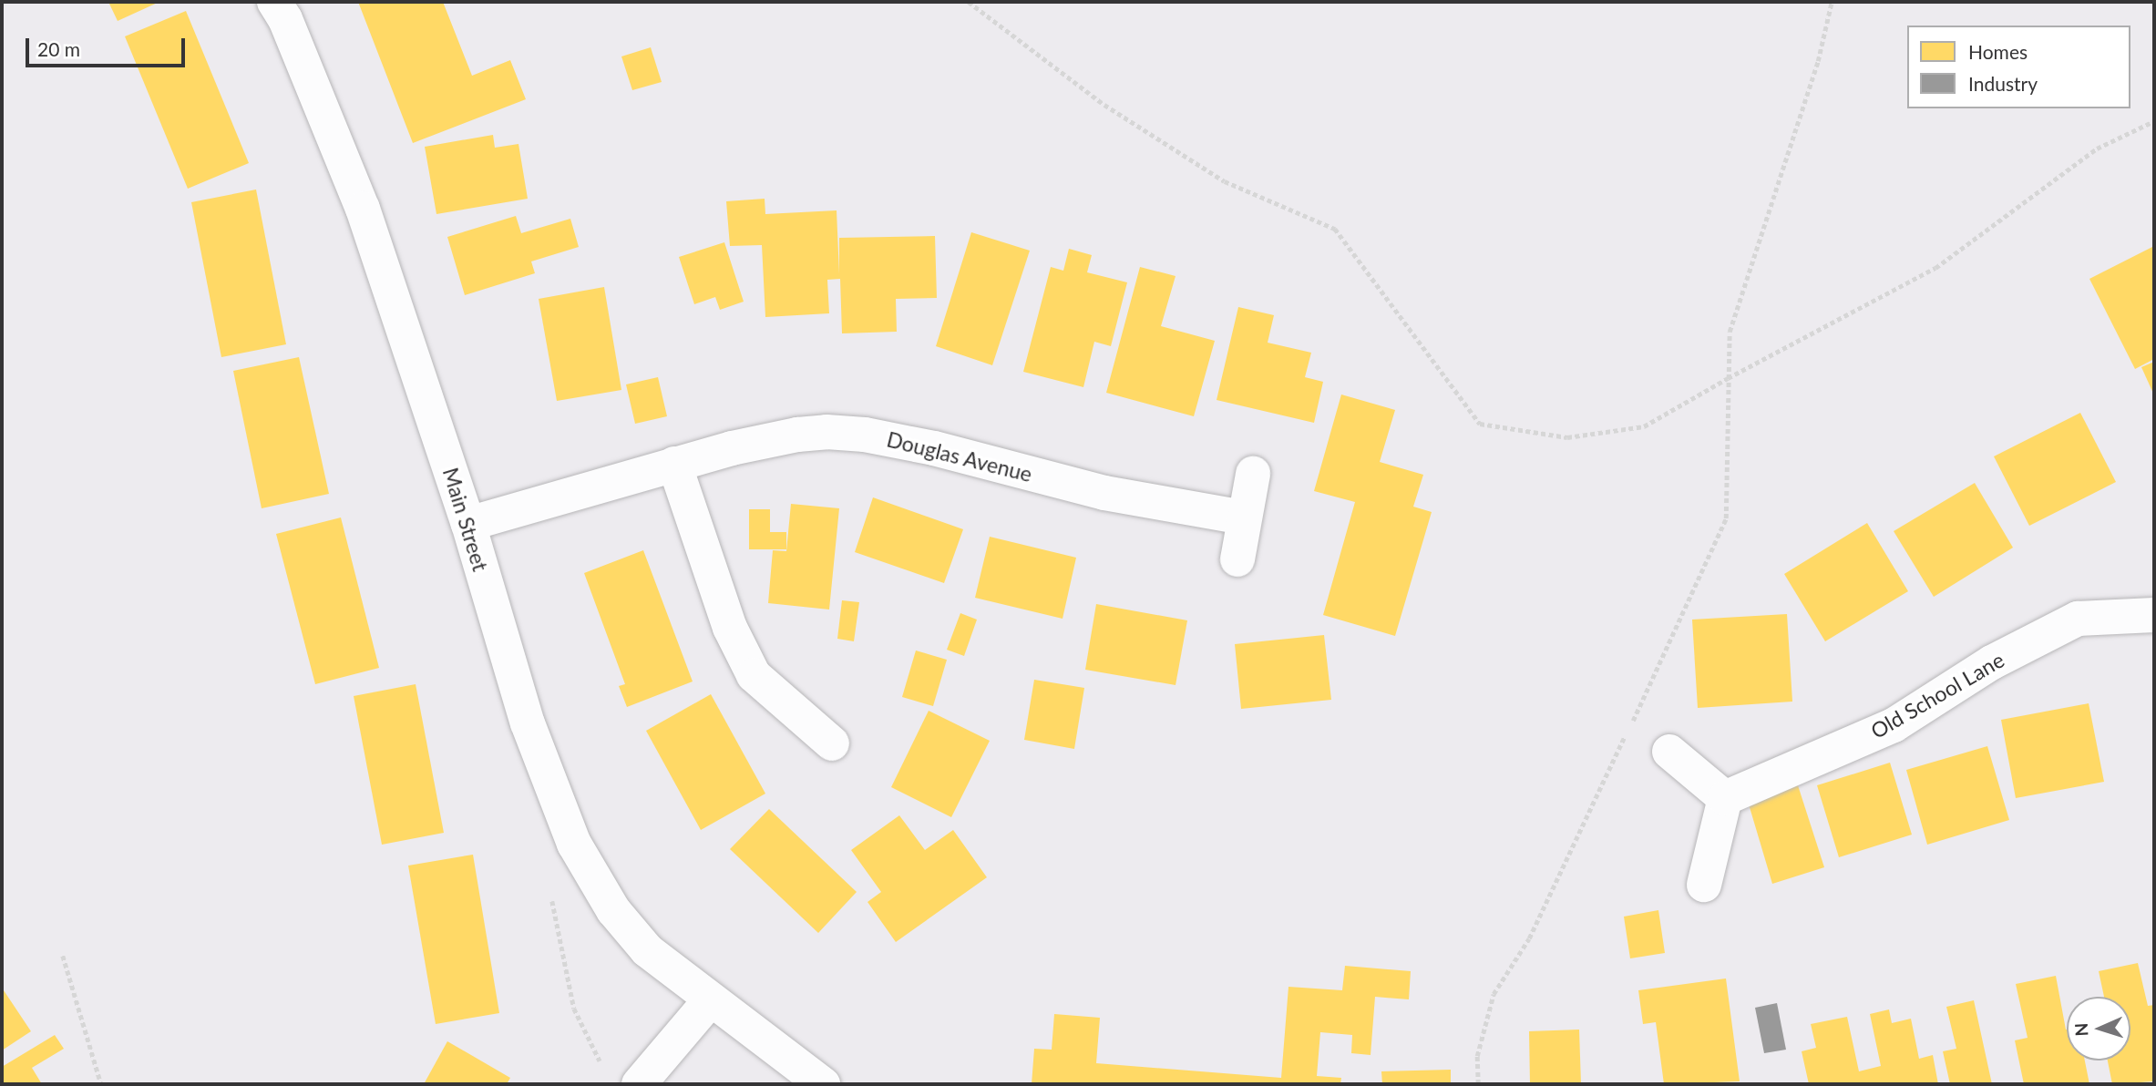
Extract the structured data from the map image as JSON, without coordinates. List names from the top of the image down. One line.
{"streets":{"street":["Douglas Avenue","Main Street","Old School Lane"]},"crossings":[["Douglas Avenue","Main Street"]],"legend":["Homes","Industry"],"scale_bar":"20 m","north":"left"}
